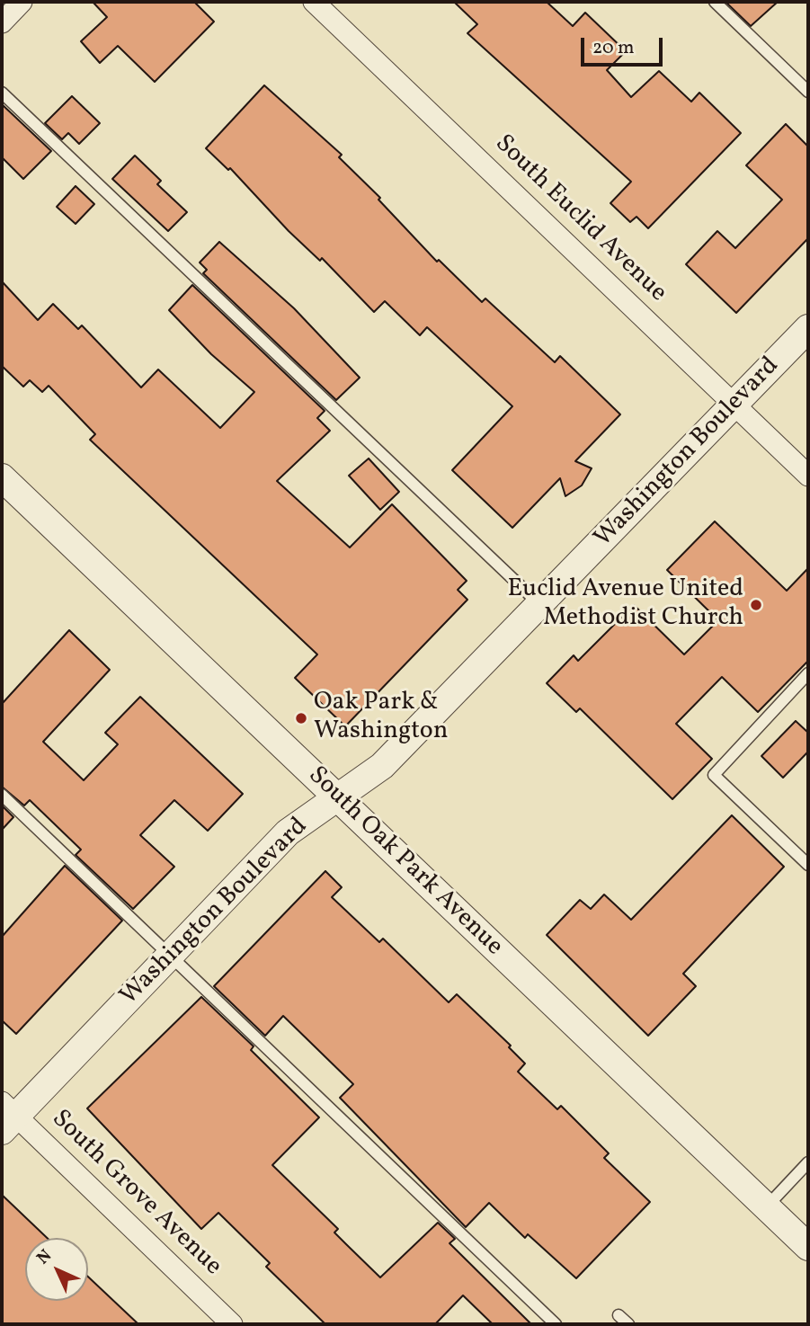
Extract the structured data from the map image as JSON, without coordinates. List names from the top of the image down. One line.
{"streets":{"street":["South Euclid Avenue","Washington Boulevard","South Oak Park Avenue","South Grove Avenue"]},"crossings":[["South Euclid Avenue","Washington Boulevard"],["Washington Boulevard","South Oak Park Avenue"],["Washington Boulevard","South Grove Avenue"]],"places":["Euclid Avenue United Methodist Church","Oak Park & Washington"],"scale_bar":"20 m","north":"top left"}
